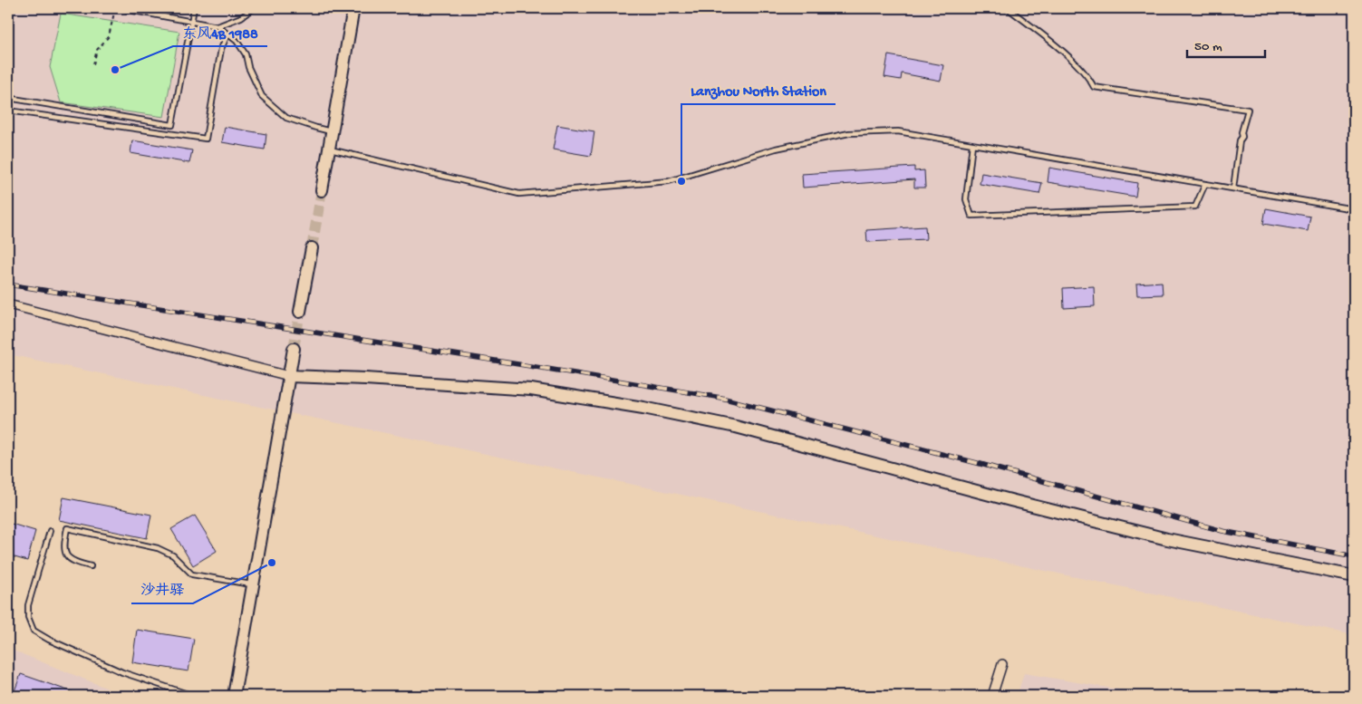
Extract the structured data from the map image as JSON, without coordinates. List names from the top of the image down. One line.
{"places":["东风4B 1988","Lanzhou North Station","沙井驿"],"scale_bar":"50 m"}
